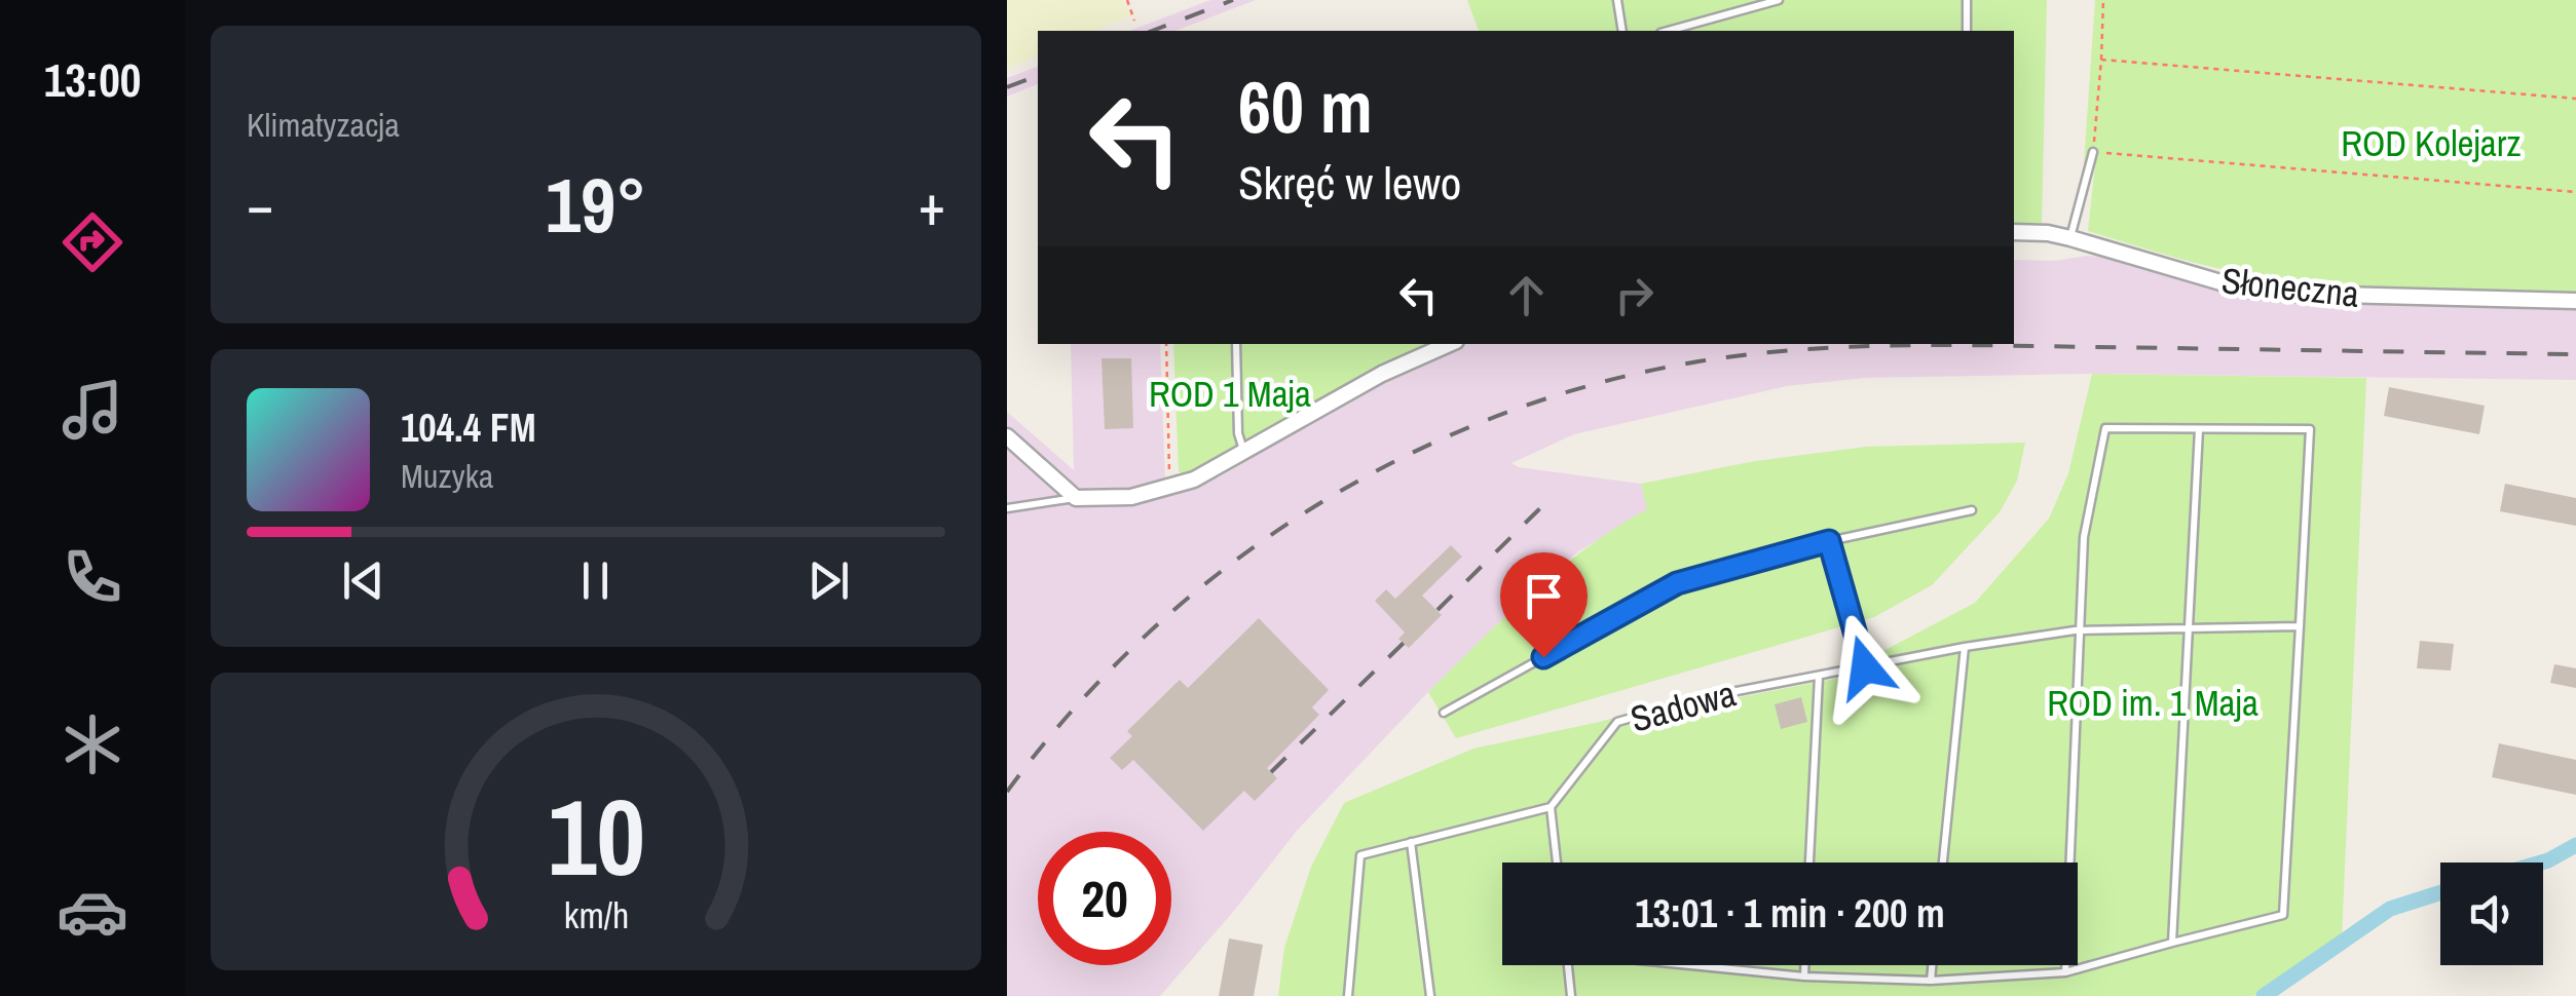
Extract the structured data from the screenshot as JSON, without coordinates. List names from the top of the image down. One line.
{"streets":{"street":["Słoneczna"],"lane":["Sadowa"]},"parks":["ROD Kolejarz","ROD 1 Maja","ROD im. 1 Maja"],"page":{"tabs":"13:00","tile":"Klimatyzacja","turn":["60 m","Skręć w lewo"],"heat":["−","19°","+"],"song":["104.4 FM","Muzyka"],"limit":"20","trip":"13:01 · 1 min · 200 m","gauge":["10","km/h"]}}
